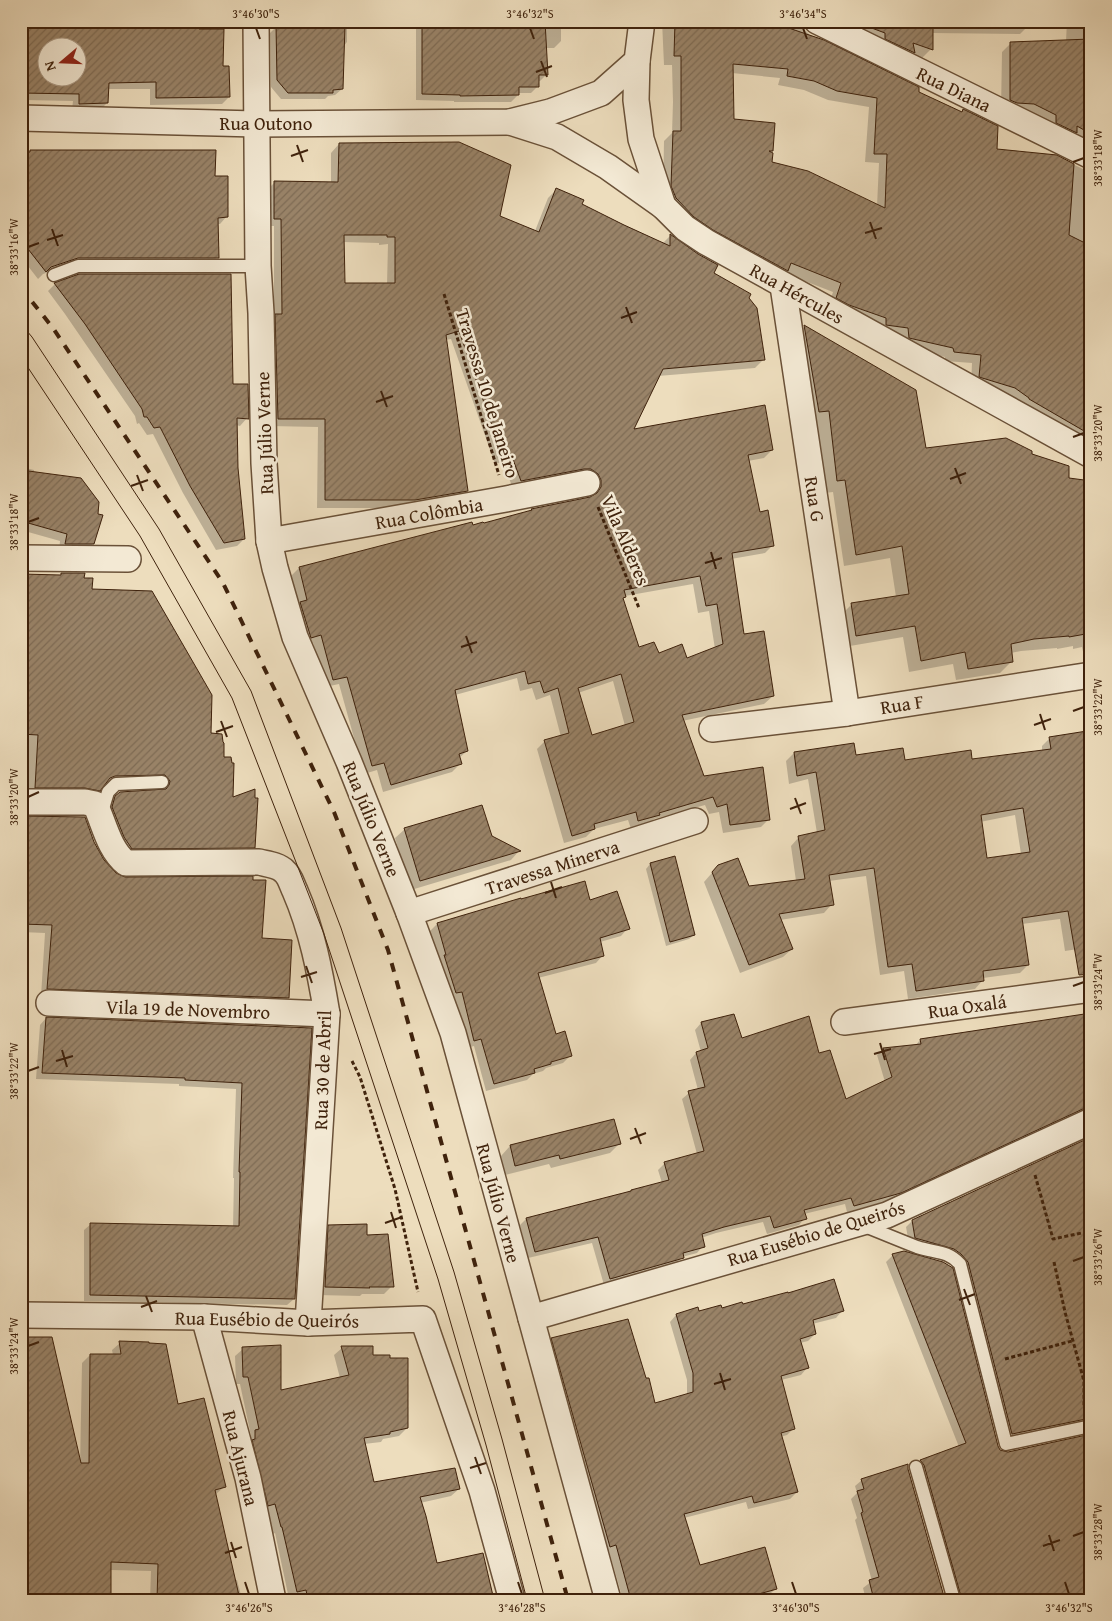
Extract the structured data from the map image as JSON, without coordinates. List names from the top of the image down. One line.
{"streets":{"street":["Rua Diana","Rua Outono","Rua Hércules","Rua Júlio Verne","Rua G","Rua Colômbia","Rua F","Travessa Minerva","Rua Oxalá","Vila 19 de Novembro","Rua 30 de Abril","Rua Eusébio de Queirós","Rua Ajurana"],"path":["Travessa 10 de Janeiro","Vila Alderes"]},"crossings":[["Rua Outono","Rua Hércules"],["Rua Outono","Rua Júlio Verne"],["Rua Hércules","Rua G"],["Travessa 10 de Janeiro","Rua Colômbia"],["Rua Júlio Verne","Rua Colômbia"],["Rua Júlio Verne","Travessa Minerva"],["Rua Júlio Verne","Rua Eusébio de Queirós"],["Rua G","Rua F"],["Rua Colômbia","Vila Alderes"],["Vila 19 de Novembro","Rua 30 de Abril"],["Rua 30 de Abril","Rua Eusébio de Queirós"],["Rua Eusébio de Queirós","Rua Ajurana"]],"north":"left","coordinates":["3°46'30\"S","3°46'32\"S","3°46'34\"S","38°33'18\"W","38°33'16\"W","38°33'20\"W","38°33'22\"W","38°33'24\"W","38°33'26\"W","38°33'28\"W","3°46'26\"S","3°46'28\"S"]}
